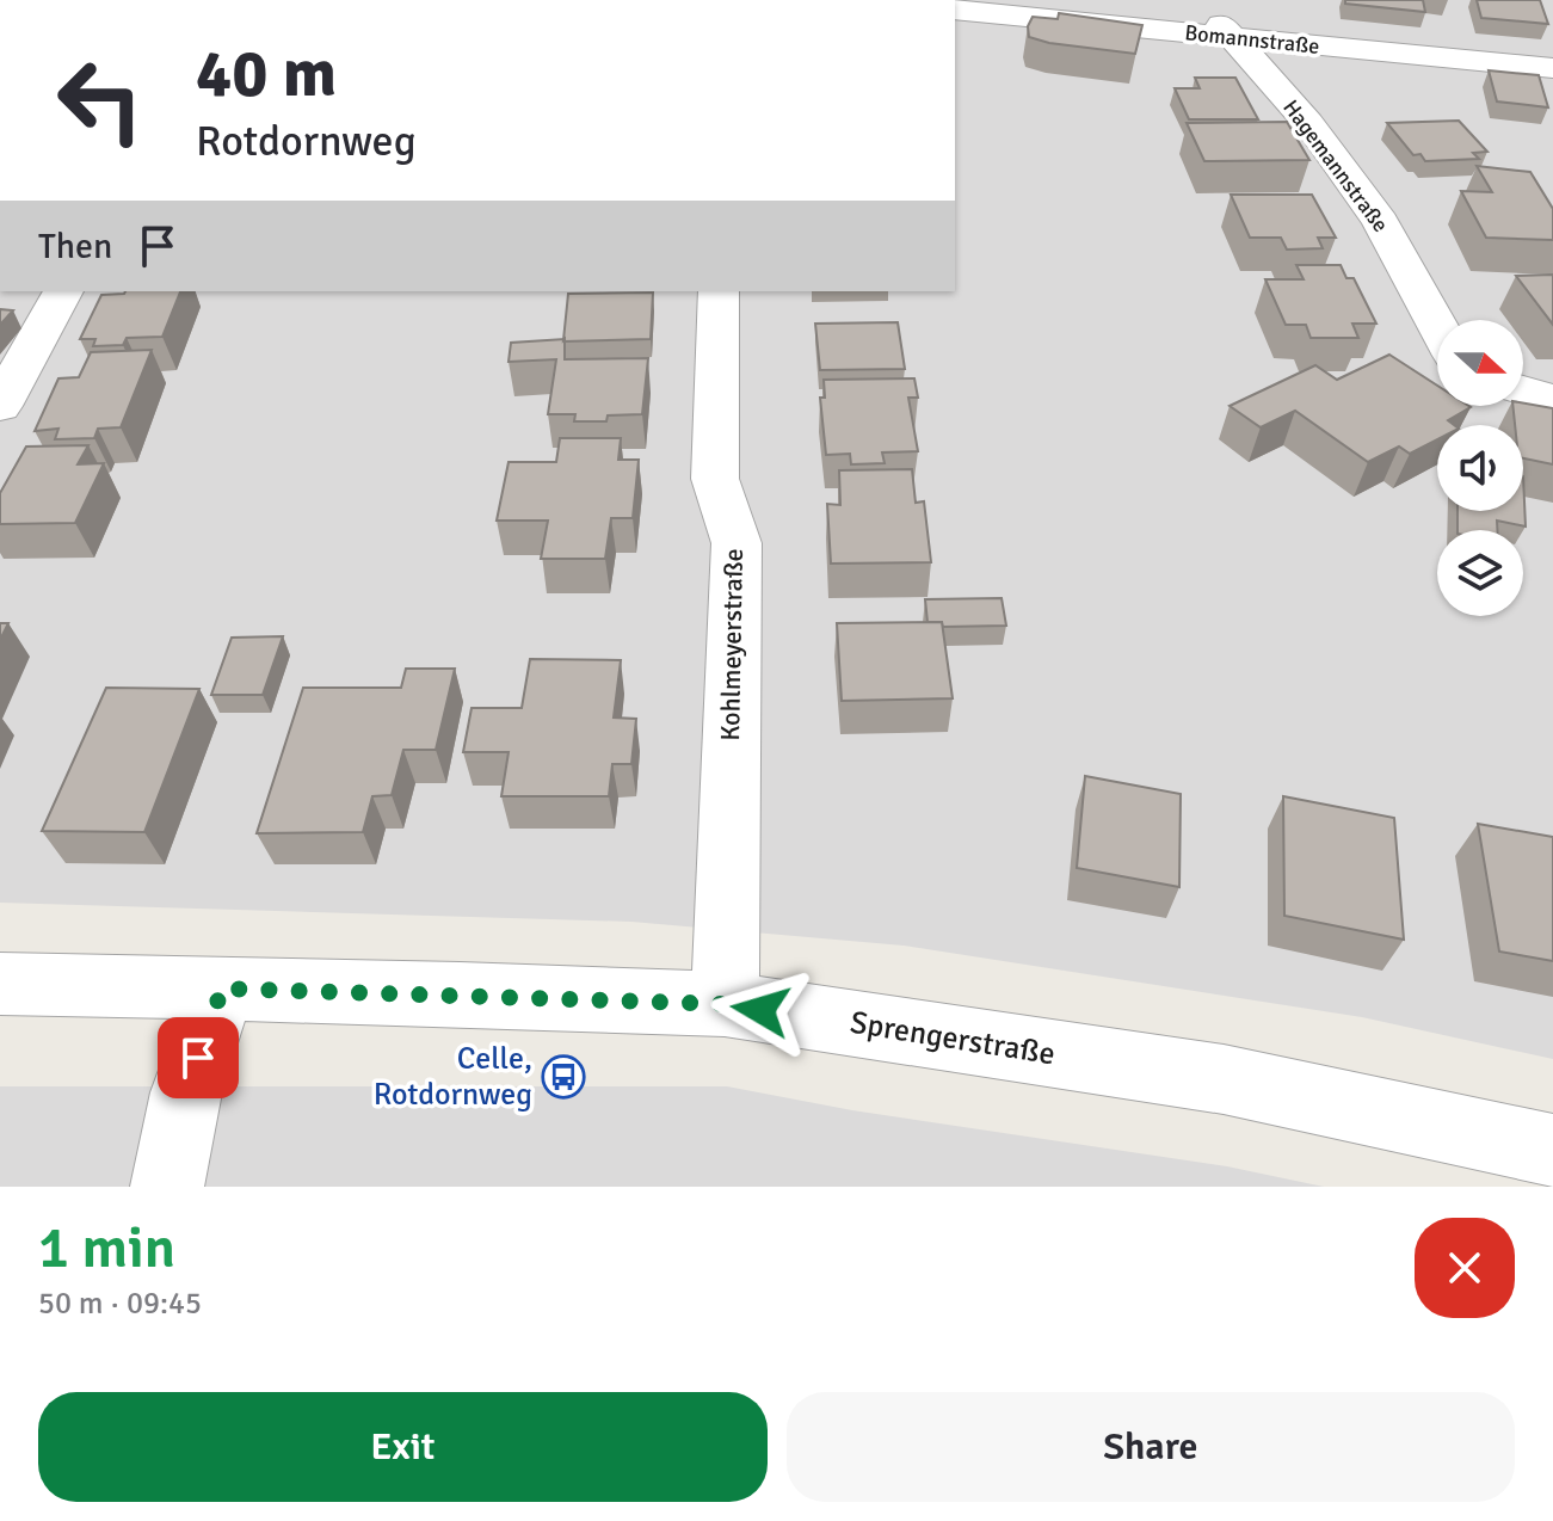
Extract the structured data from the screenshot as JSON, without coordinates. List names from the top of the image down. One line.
{"streets":{"street":["Bomannstraße","Hagemannstraße","Kohlmeyerstraße","Sprengerstraße"]},"crossings":[["Bomannstraße","Hagemannstraße"],["Kohlmeyerstraße","Sprengerstraße"]],"places":{"bus stop":["Celle, Rotdornweg"]},"north":"right","page":{"turn":["40 m","Rotdornweg"],"then":"Then","heading":["1 min","50 m · 09:45"],"buttons":["Exit","Share"]}}
